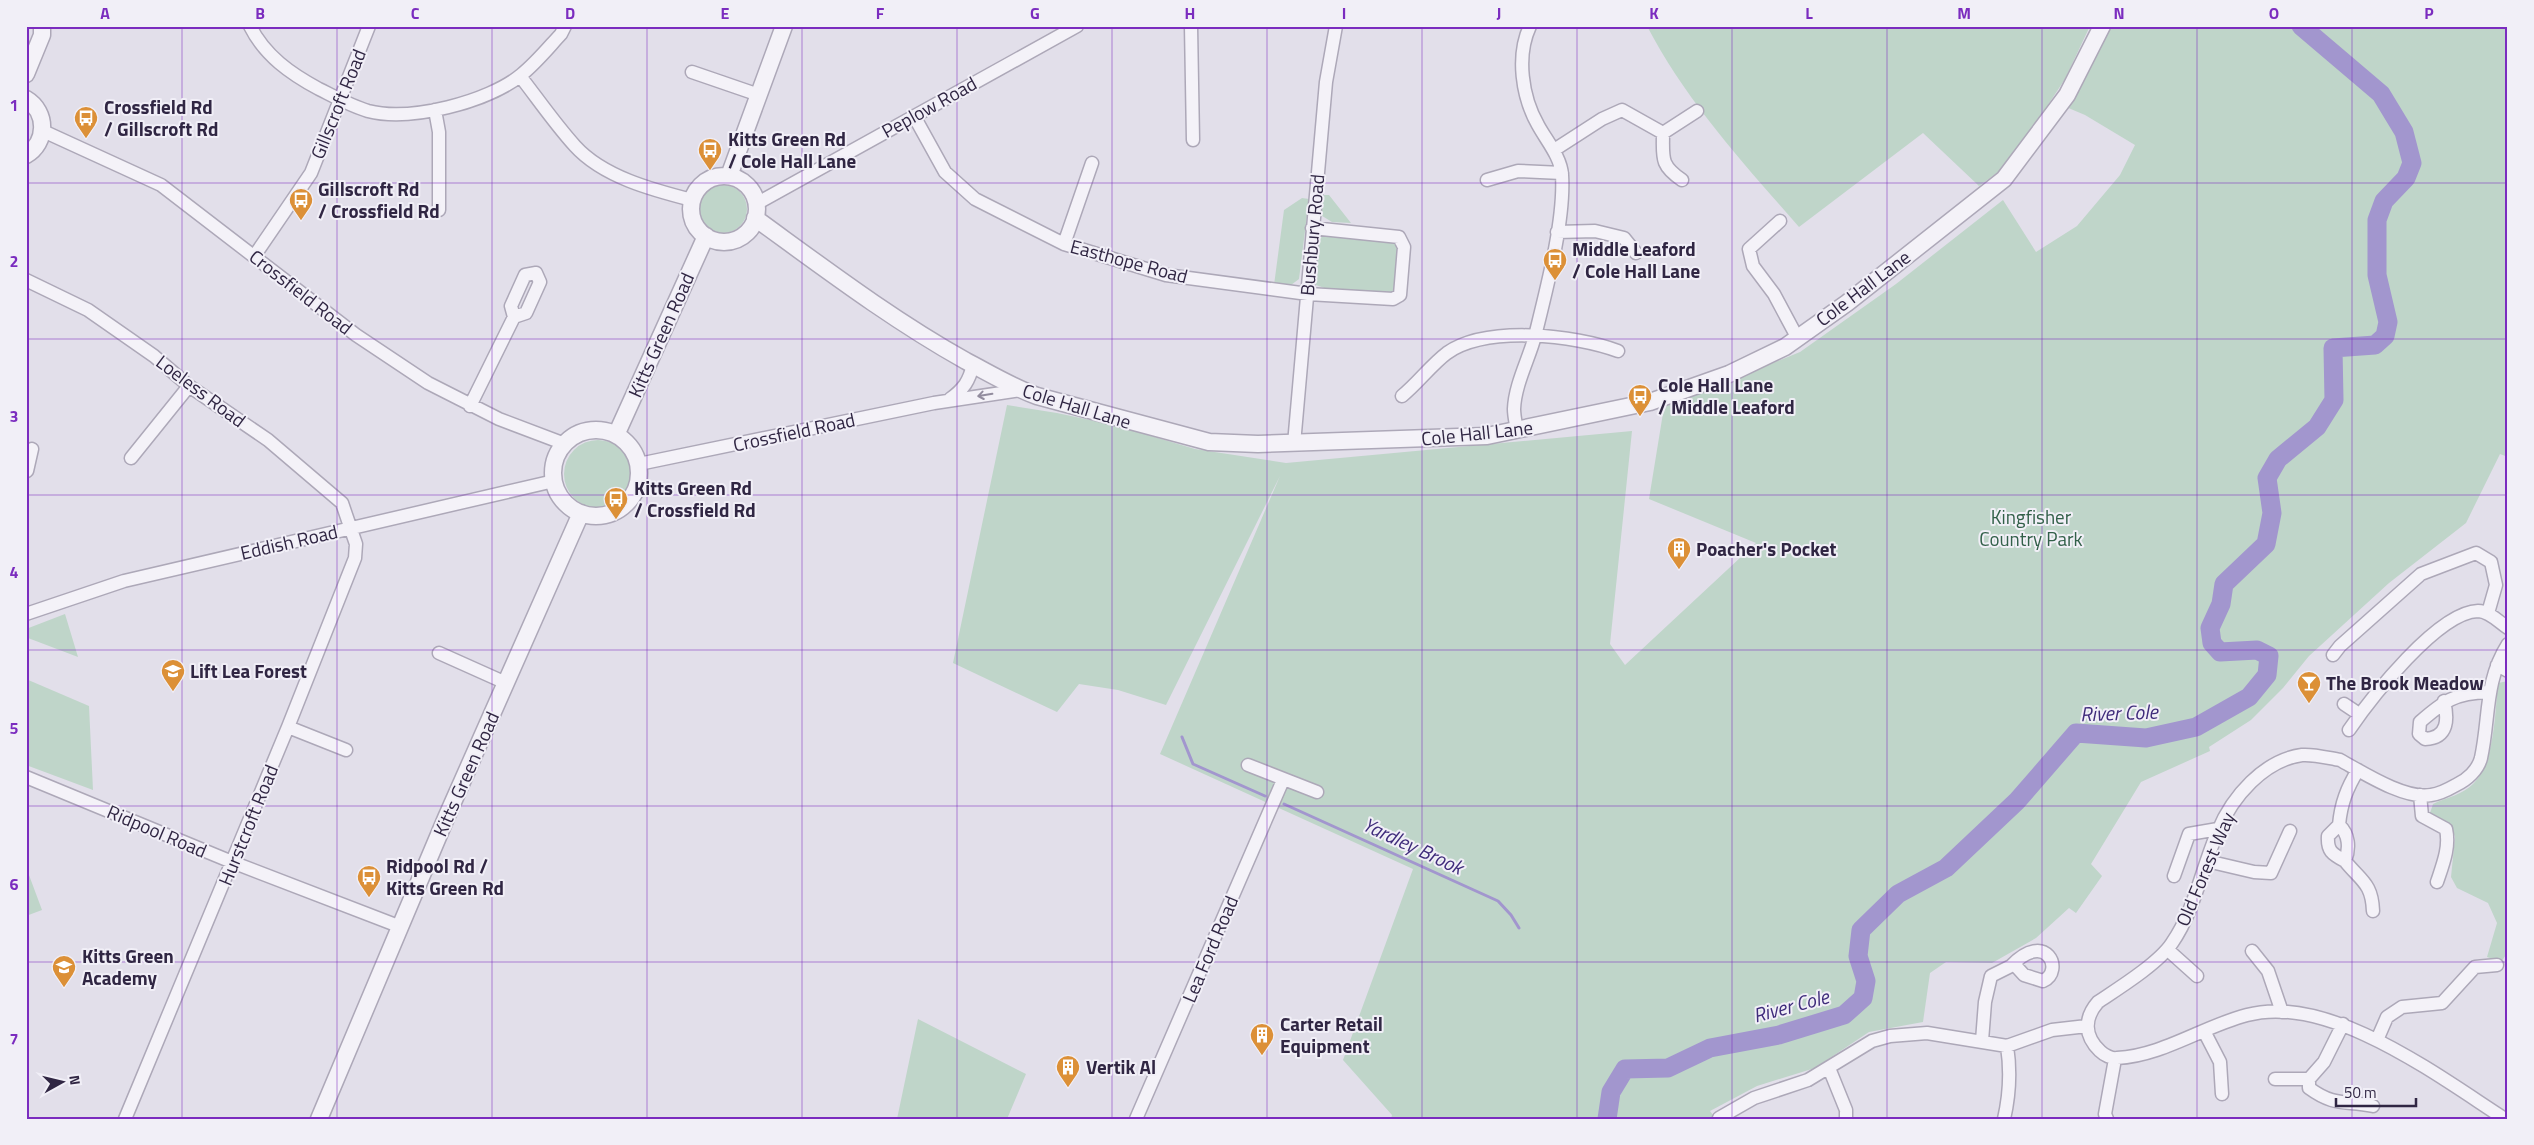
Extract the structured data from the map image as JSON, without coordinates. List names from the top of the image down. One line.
{"streets":{"street":["Gillscroft Road","Peplow Road","Bushbury Road","Easthope Road","Cole Hall Lane","Crossfield Road","Kitts Green Road","Loeless Road","Eddish Road","Hurstcroft Road","Ridpool Road","Old Forest Way","Lea Ford Road"]},"crossings":[["Gillscroft Road","Crossfield Road"],["Peplow Road","Easthope Road"],["Peplow Road","Cole Hall Lane"],["Peplow Road","Kitts Green Road"],["Bushbury Road","Easthope Road"],["Bushbury Road","Cole Hall Lane"],["Cole Hall Lane","Crossfield Road"],["Cole Hall Lane","Kitts Green Road"],["Crossfield Road","Kitts Green Road"],["Crossfield Road","Eddish Road"],["Kitts Green Road","Eddish Road"],["Kitts Green Road","Ridpool Road"],["Loeless Road","Eddish Road"],["Loeless Road","Hurstcroft Road"],["Eddish Road","Hurstcroft Road"],["Hurstcroft Road","Ridpool Road"]],"water":["River Cole","Yardley Brook"],"parks":["Kingfisher Country Park"],"places":{"bus stop":["Crossfield Rd / Gillscroft Rd","Kitts Green Rd / Cole Hall Lane","Gillscroft Rd / Crossfield Rd","Middle Leaford / Cole Hall Lane","Cole Hall Lane / Middle Leaford","Kitts Green Rd / Crossfield Rd","Ridpool Rd / Kitts Green Rd"],"building":["Poacher's Pocket","Carter Retail Equipment","Vertik Al"],"school or university":["Lift Lea Forest","Kitts Green Academy"],"bar":["The Brook Meadow"]},"scale_bar":"50 m","north":"right","grid":{"columns":["A","B","C","D","E","F","G","H","I","J","K","L","M","N","O","P"],"rows":["1","2","3","4","5","6","7"]}}
